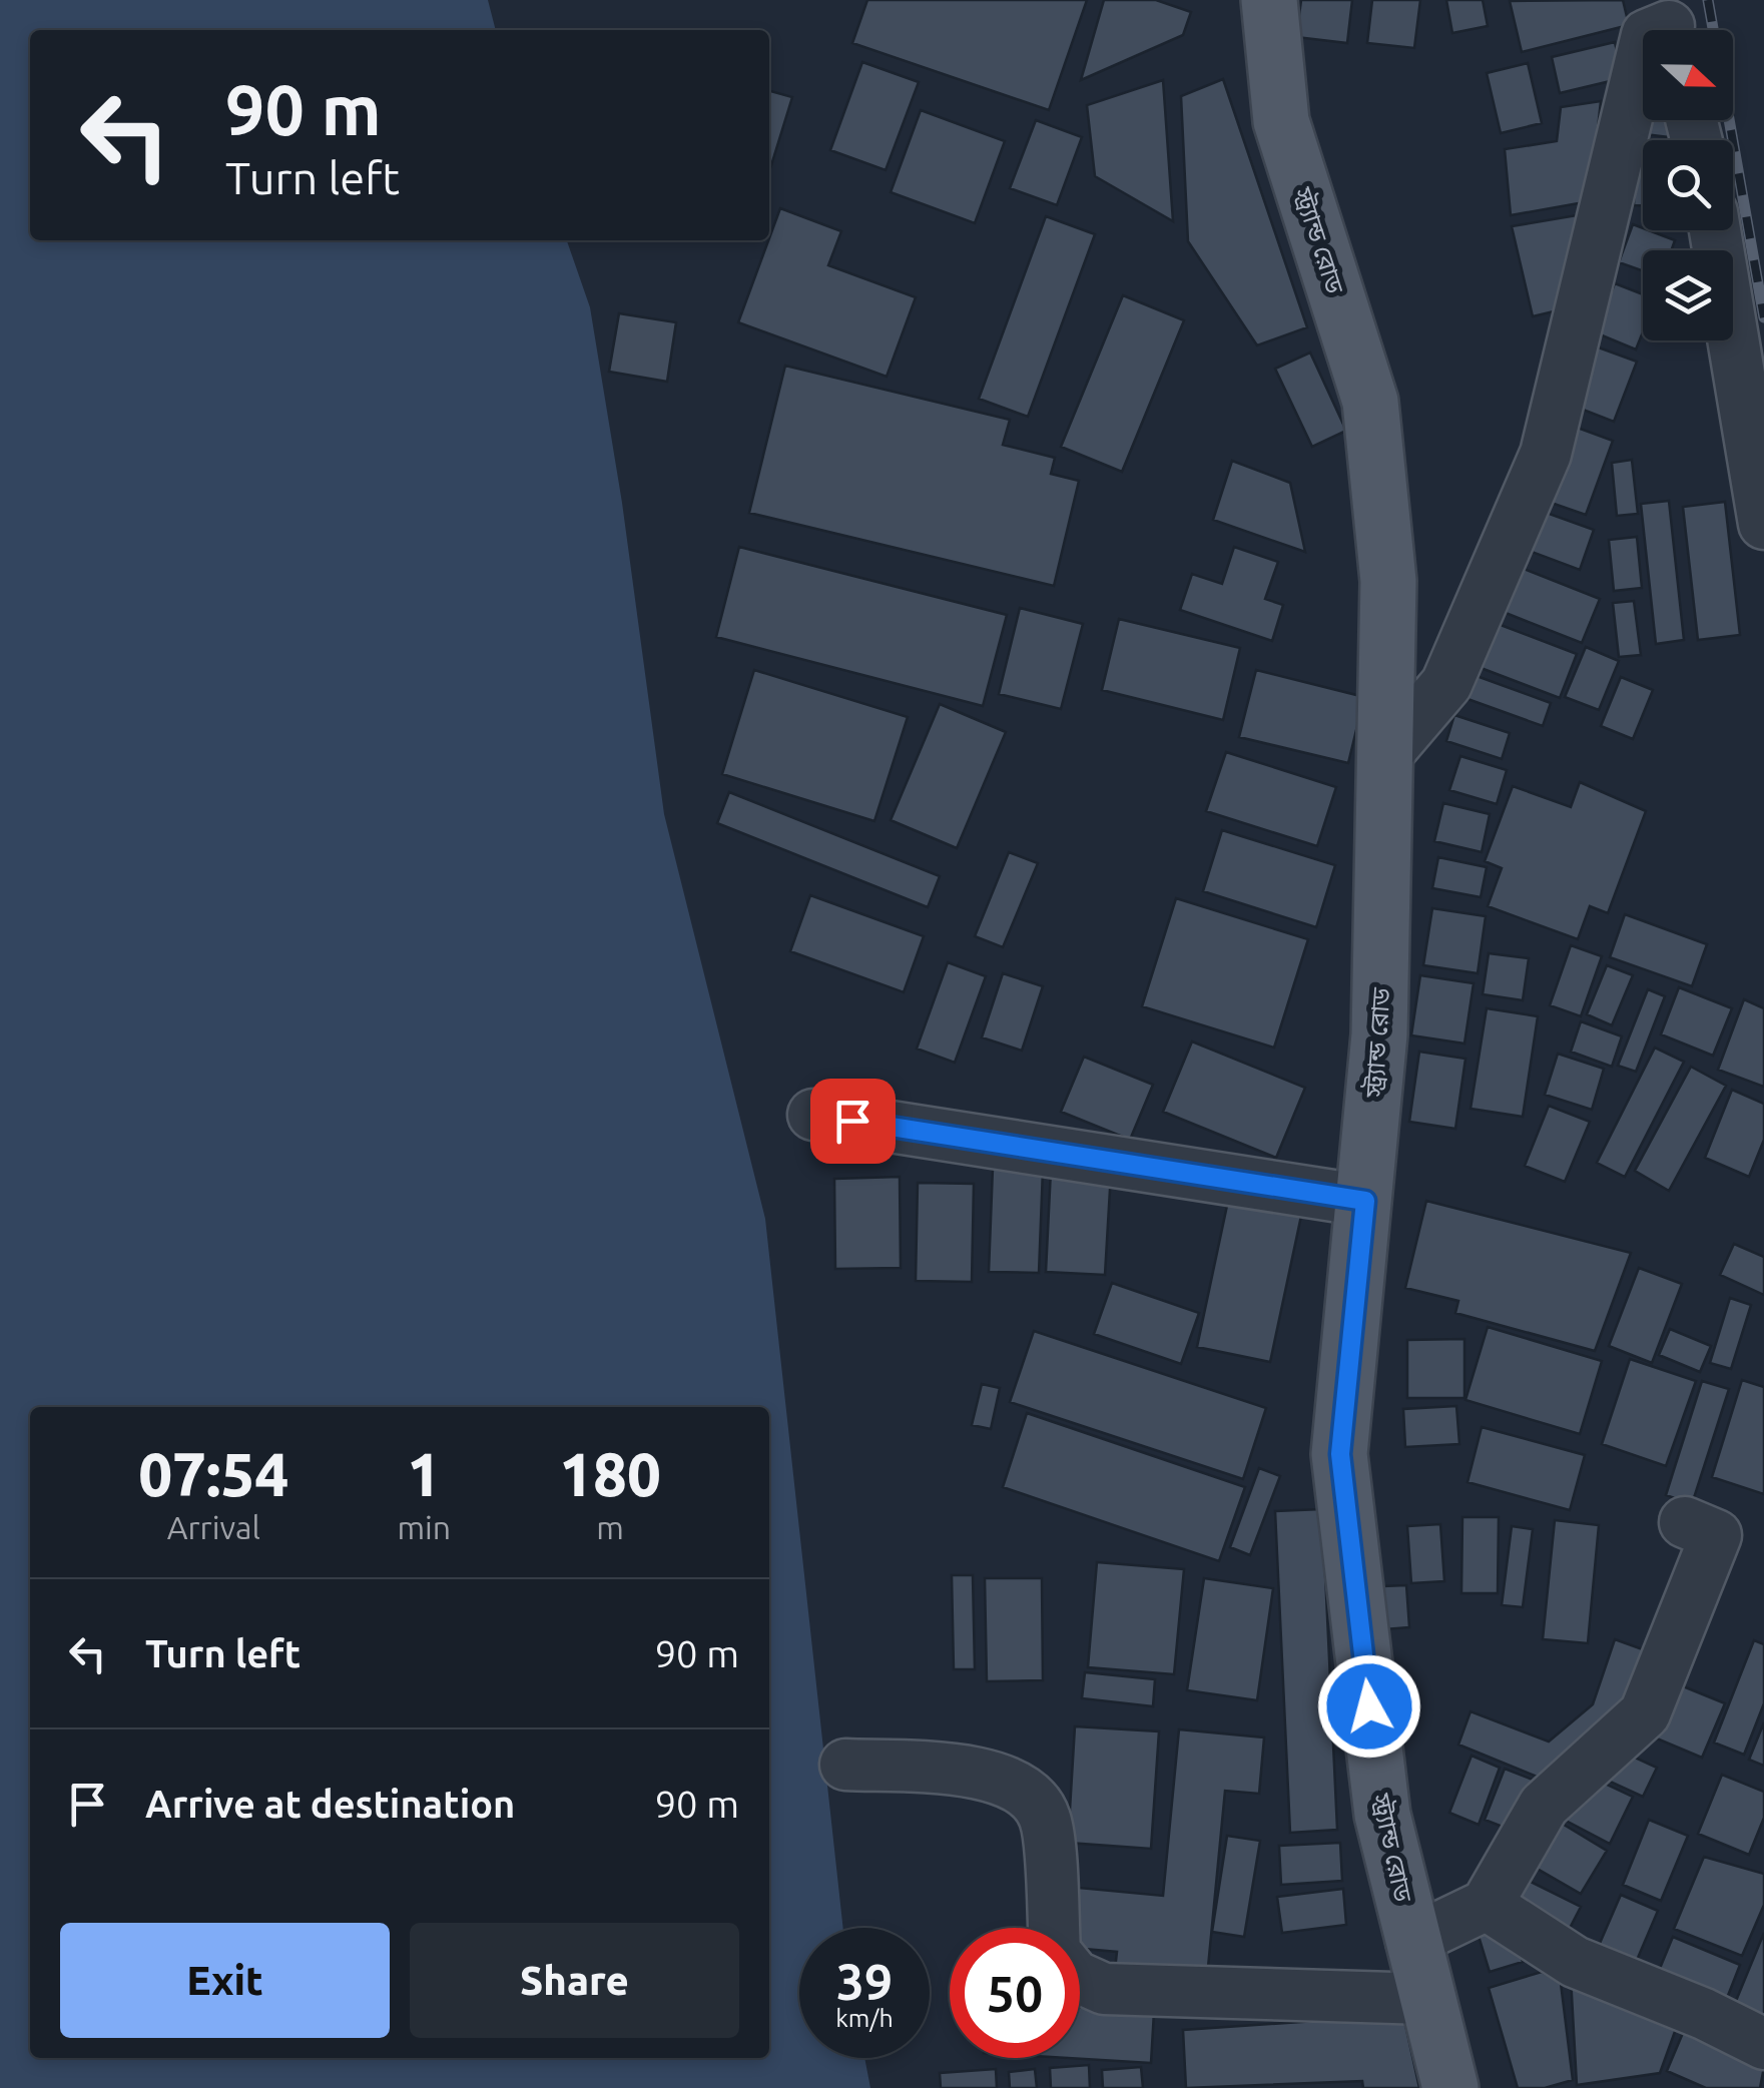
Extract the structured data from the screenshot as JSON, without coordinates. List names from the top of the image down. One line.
{"streets":{"main road":["স্ট্র্যান্ড রোড"]},"north":"right","page":{"turn":["90 m","Turn left"],"eta":["07:54","Arrival","1","min","180","m"],"list":[{"name":"Turn left","value":"90 m"},{"name":"Arrive at destination","value":"90 m"}],"buttons":["Exit","Share"],"speed":"39 km/h","limit":"50"}}
